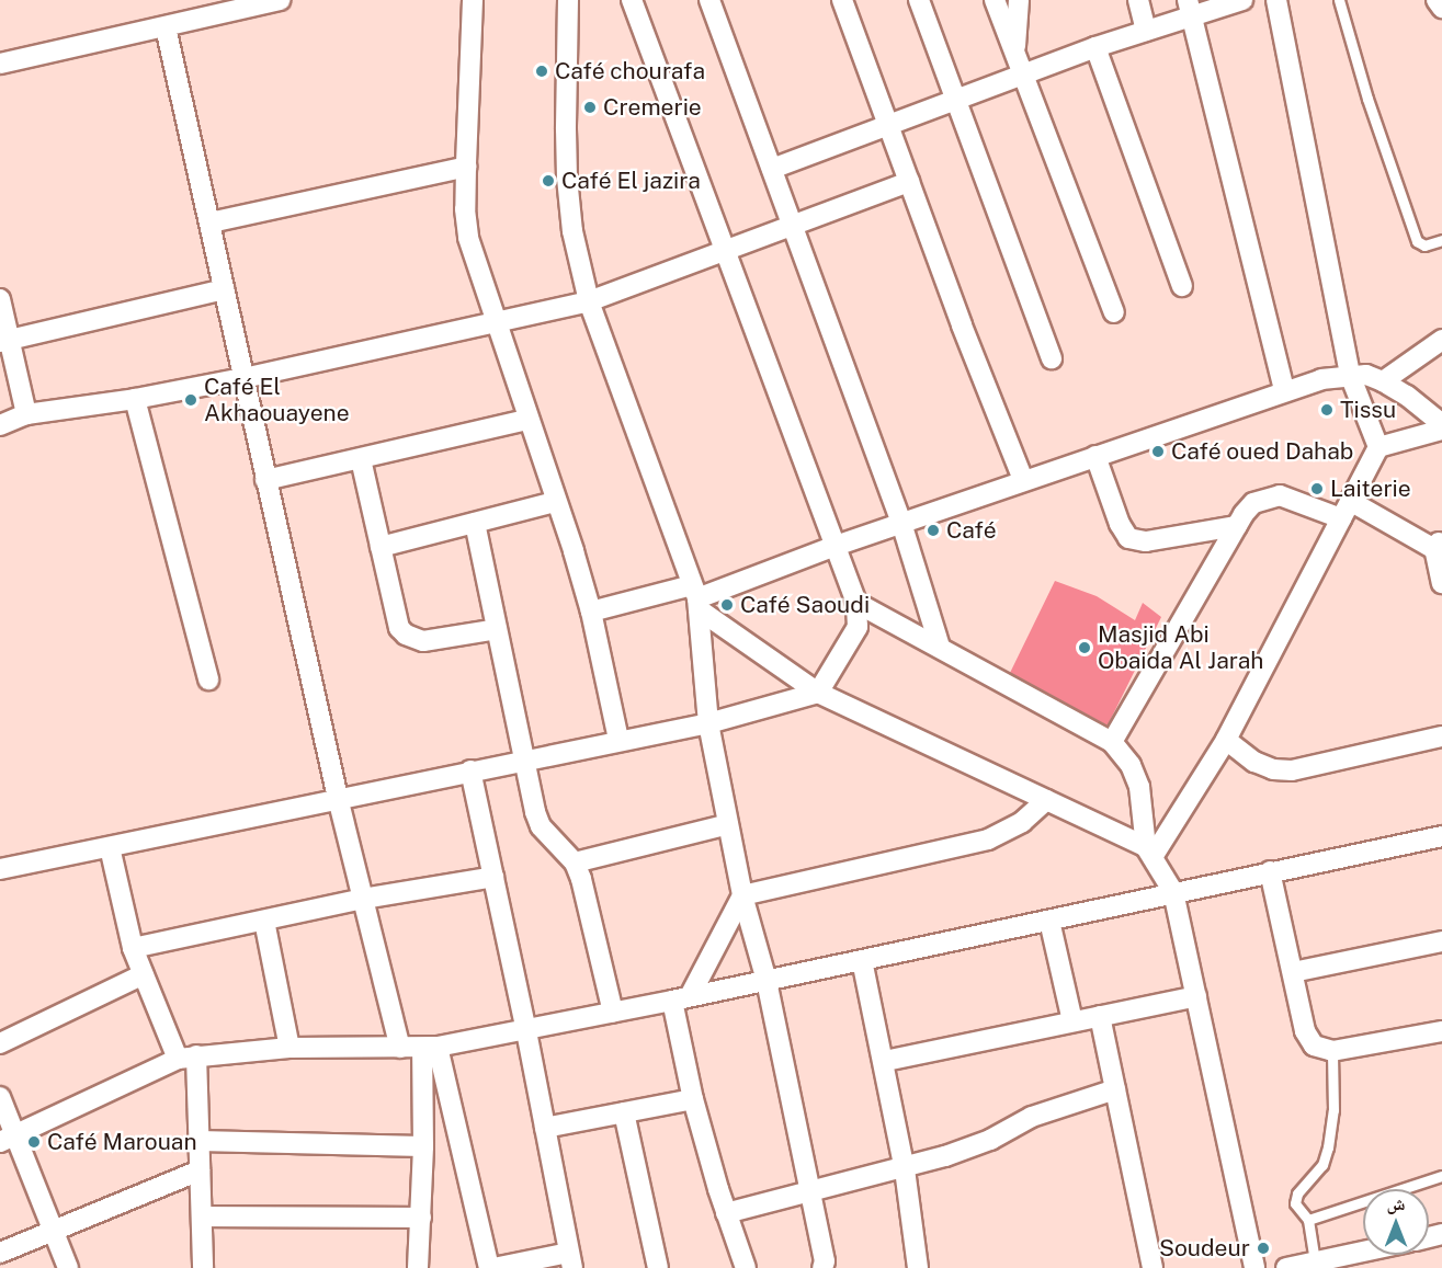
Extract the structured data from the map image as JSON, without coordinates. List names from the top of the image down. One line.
{"places":["Café chourafa","Cremerie","Café El jazira","Café El Akhaouayene","Tissu","Café oued Dahab","Laiterie","Café","Café Saoudi","Masjid Abi Obaida Al Jarah","Café Marouan","Soudeur"],"north":"top"}
